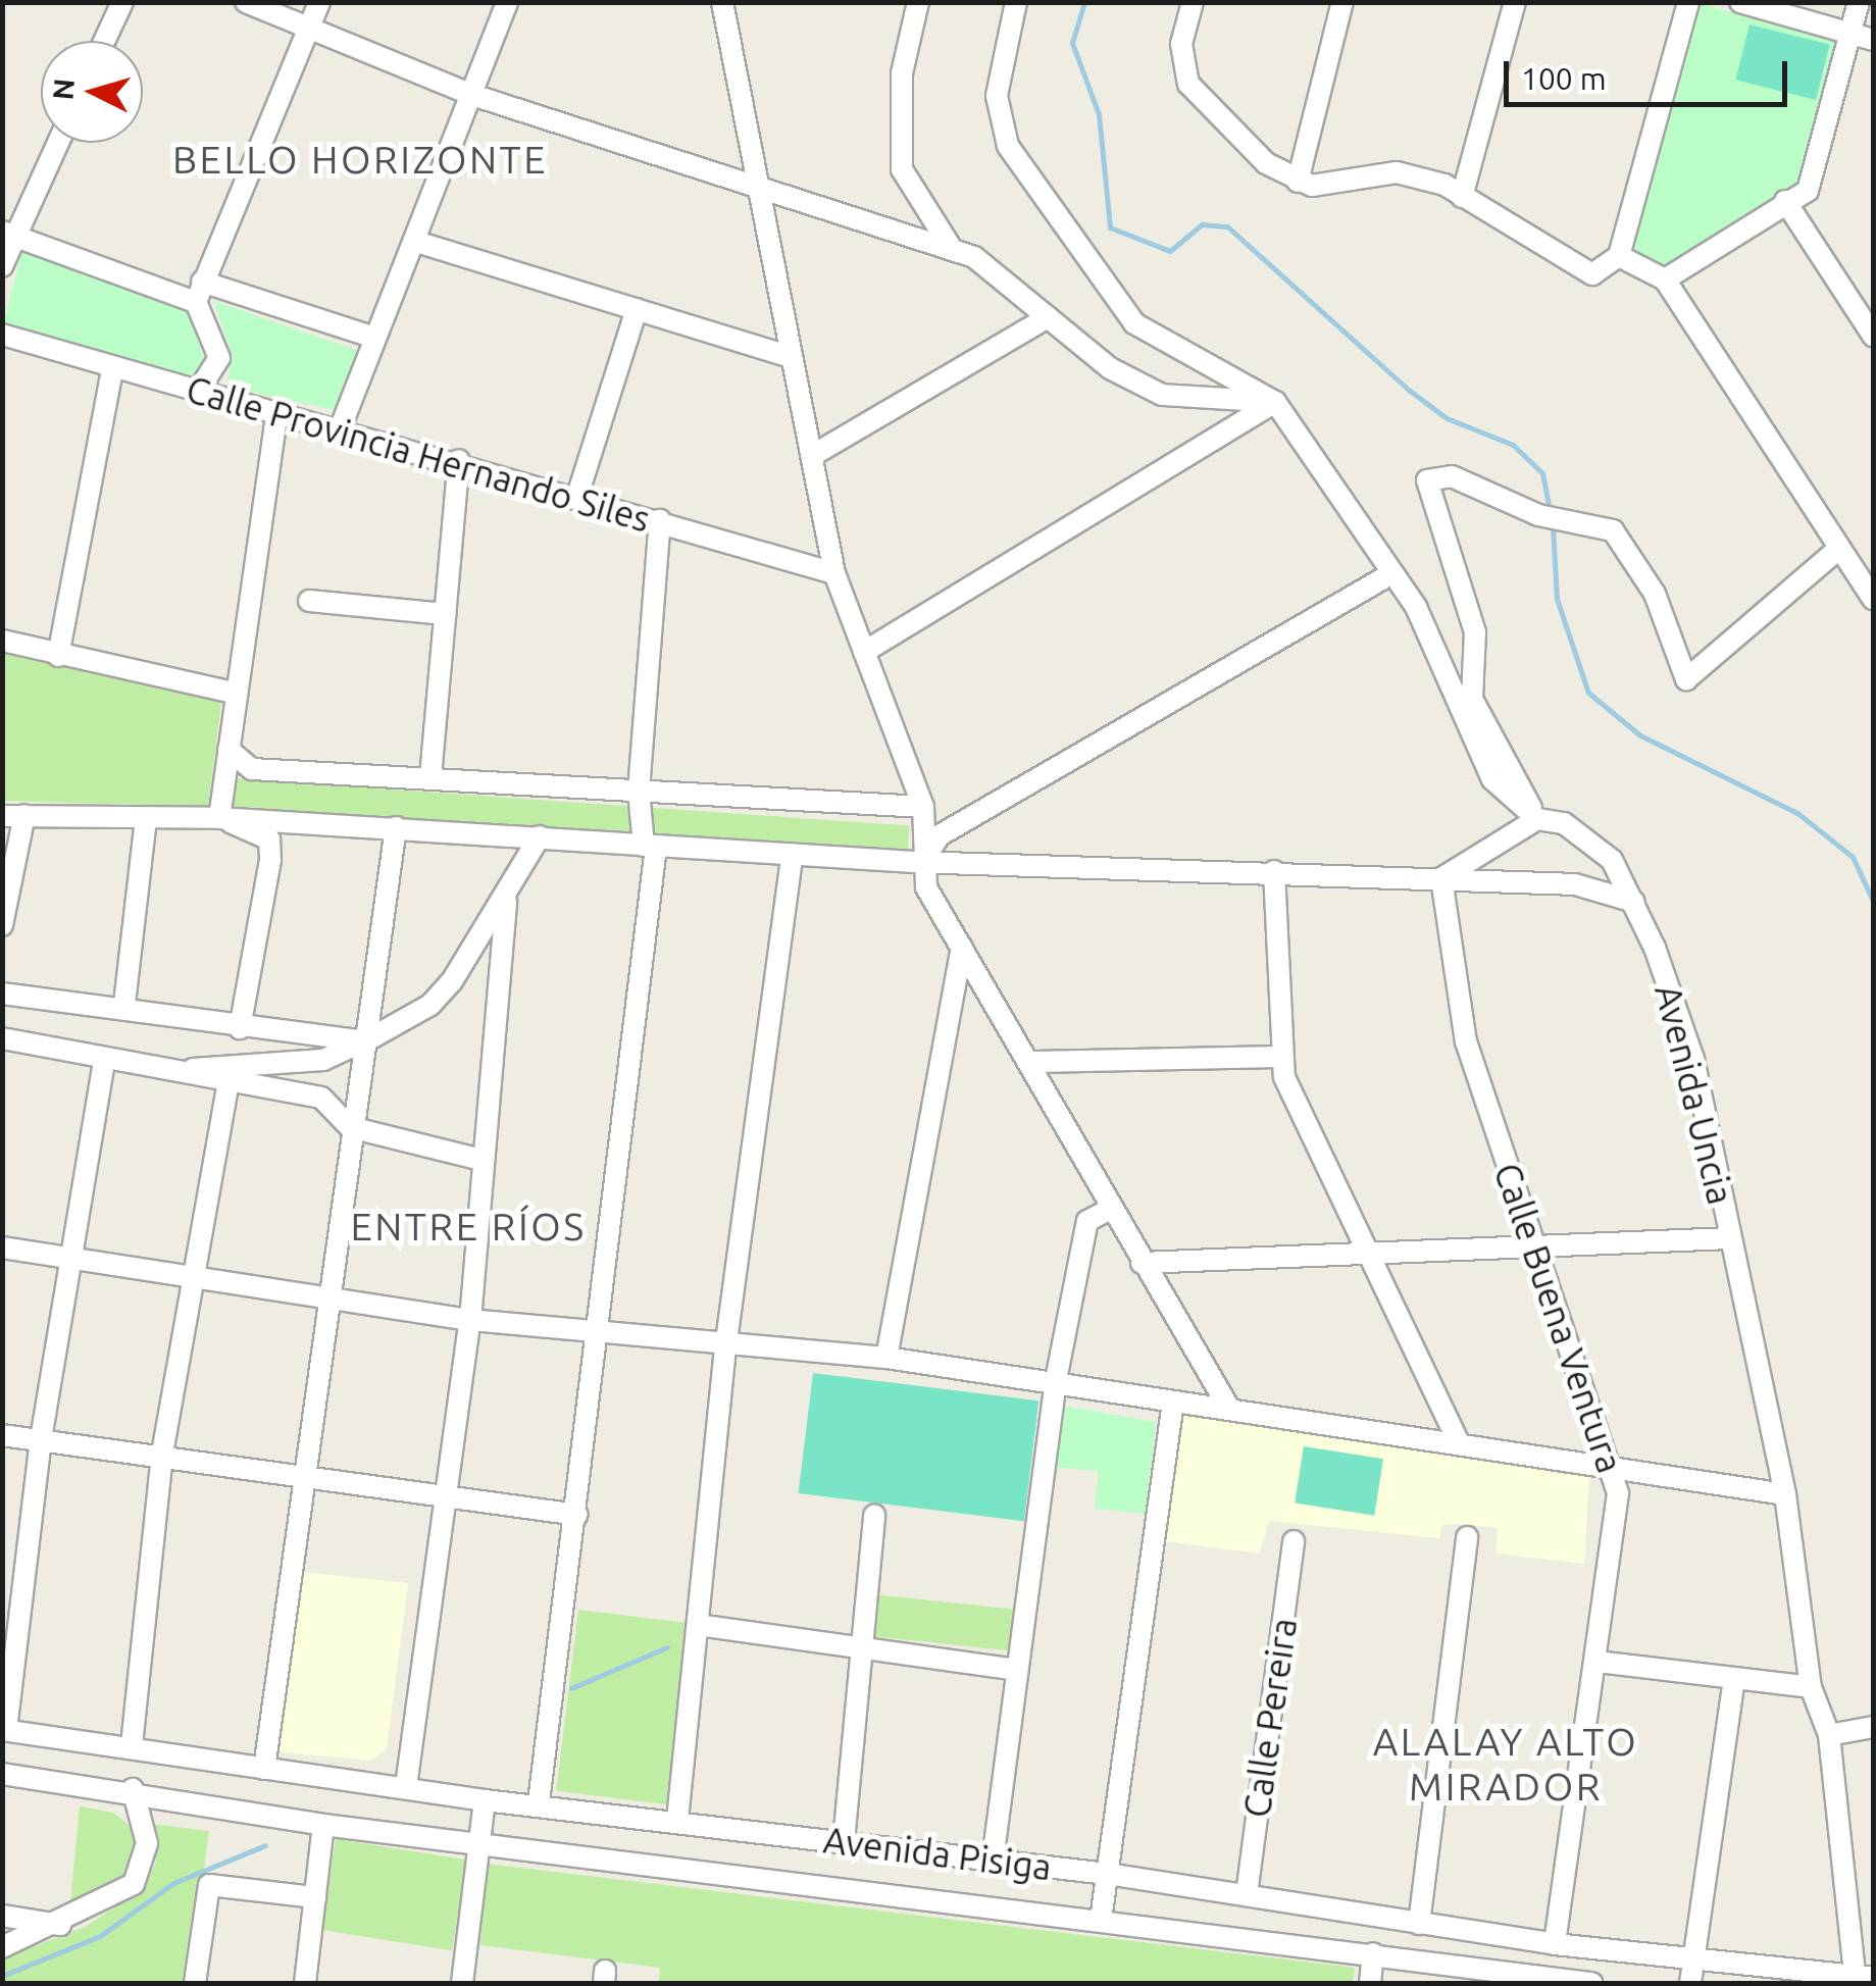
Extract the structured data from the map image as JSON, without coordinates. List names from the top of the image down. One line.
{"streets":{"street":["Calle Provincia Hernando Siles","Avenida Uncia","Calle Buena Ventura","Calle Pereira","Avenida Pisiga"]},"crossings":[["Avenida Uncia","Avenida Pisiga"],["Calle Buena Ventura","Avenida Pisiga"],["Calle Pereira","Avenida Pisiga"]],"districts":["BELLO HORIZONTE","ENTRE RÍOS","ALALAY ALTO MIRADOR"],"scale_bar":"100 m","north":"left"}
